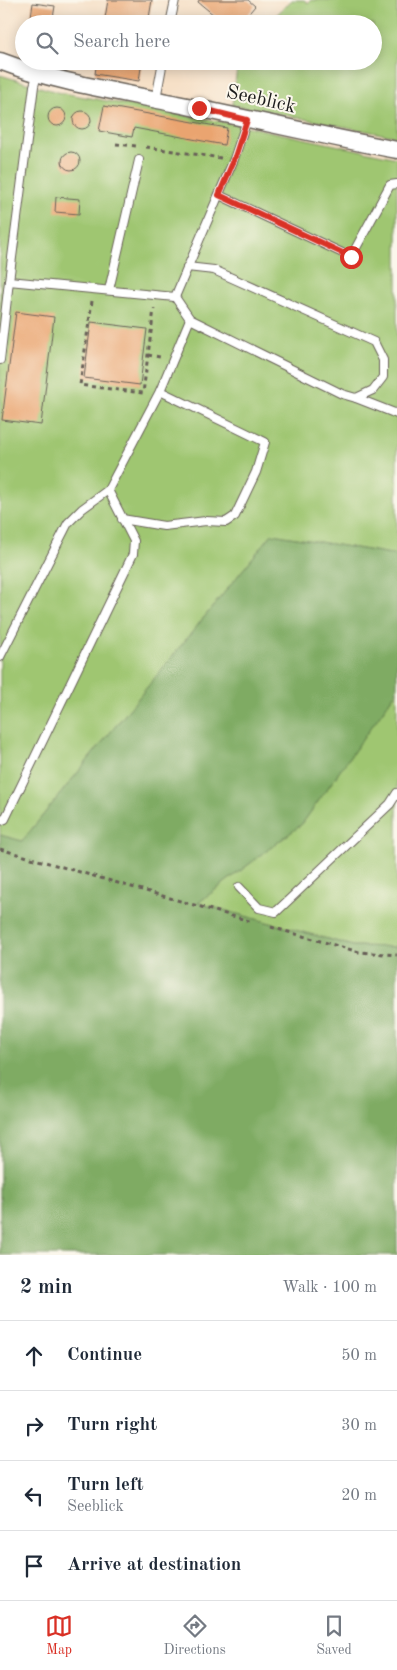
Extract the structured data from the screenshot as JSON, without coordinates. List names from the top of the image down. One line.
{"streets":{"street":["Seeblick"]},"page":{"search":"Search here","heading":["2 min","Walk · 100 m"],"list":[["Continue","50 m"],["Turn right","30 m"],["Turn left","Seeblick","20 m"],"Arrive at destination"],"nav":["Map","Directions","Saved"]}}
